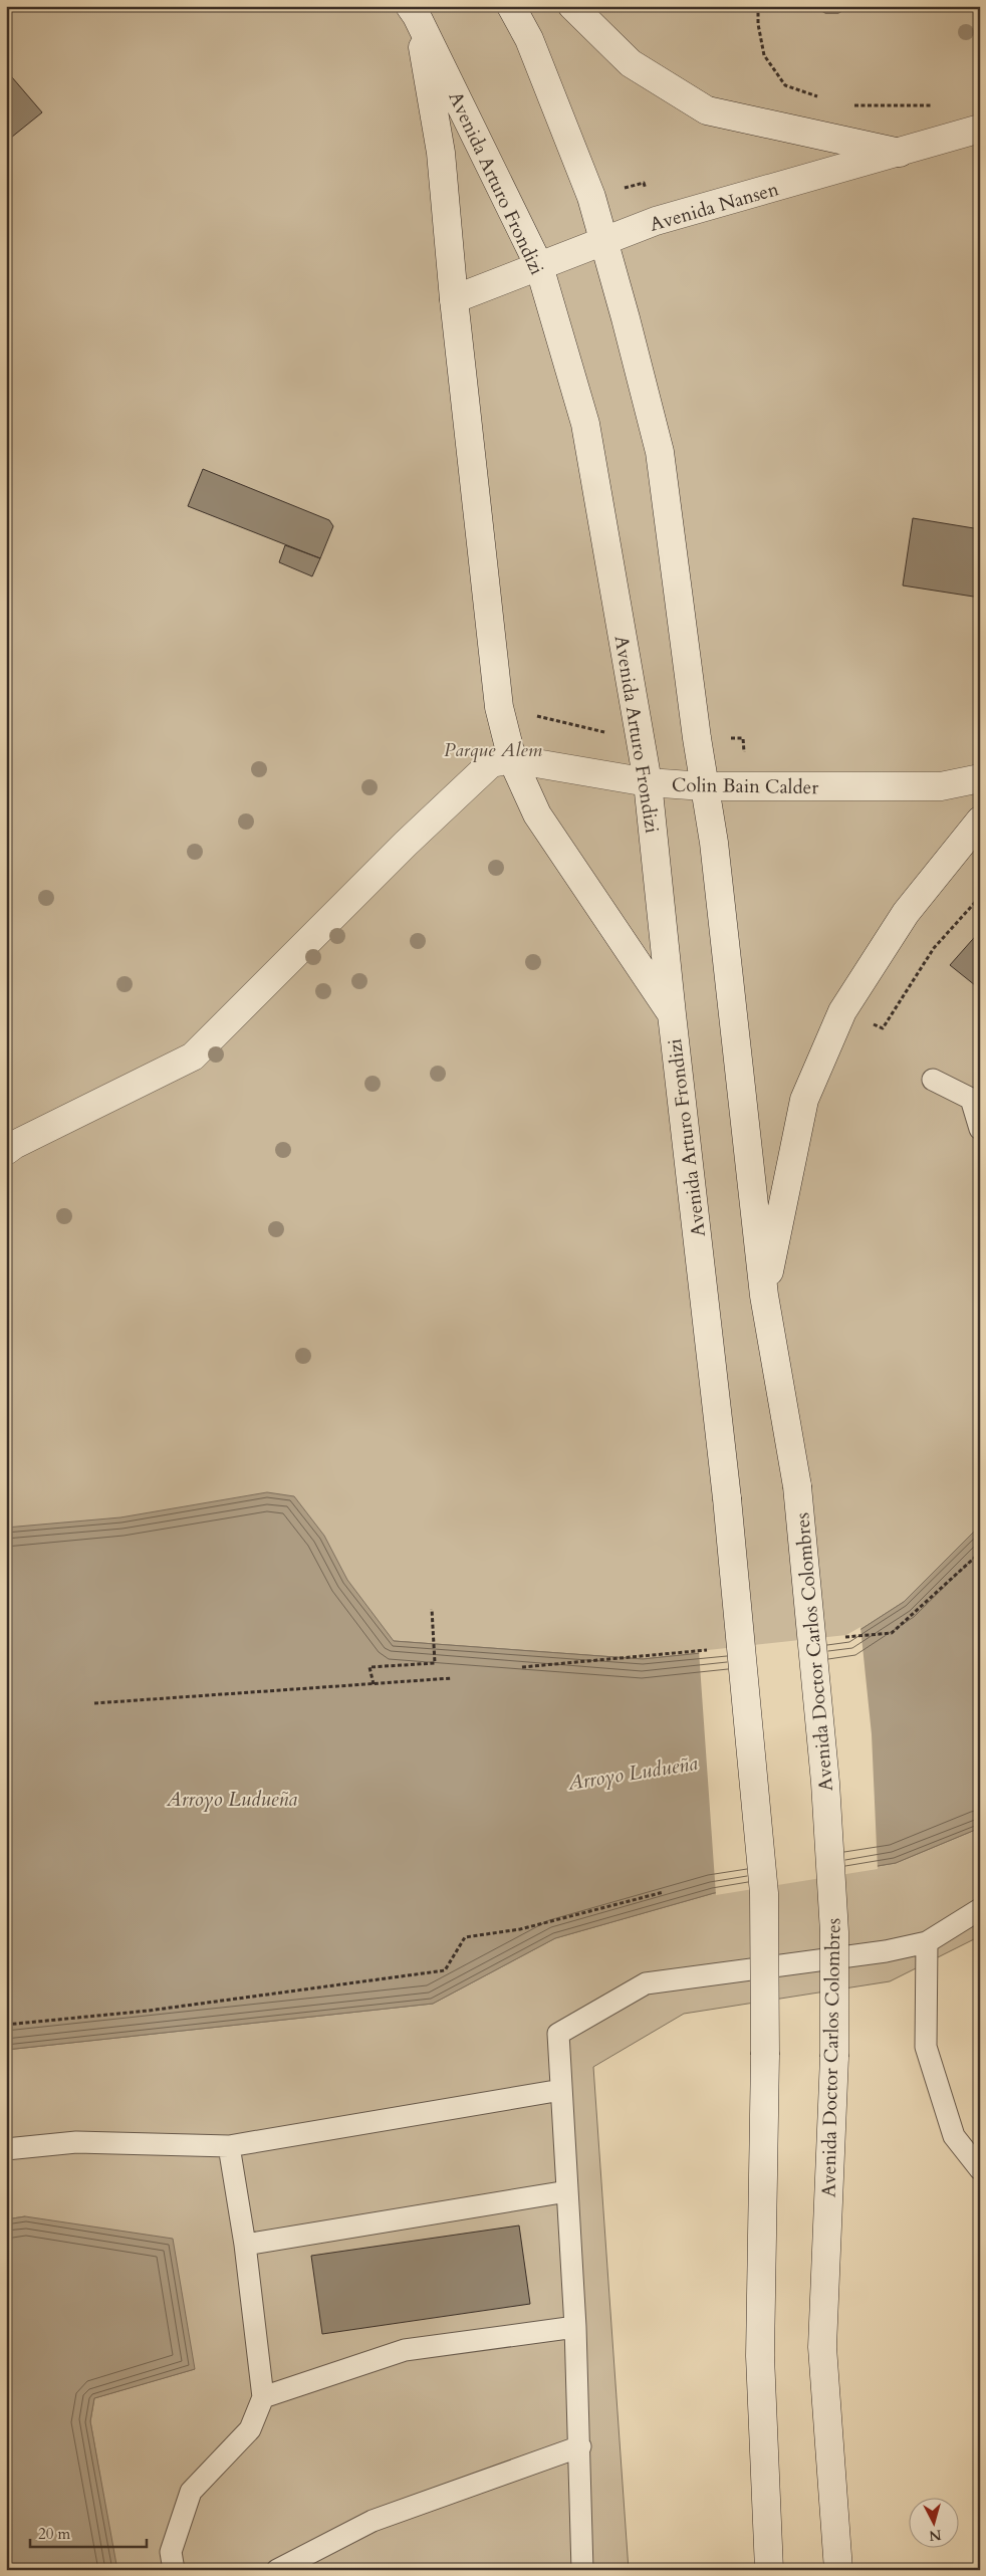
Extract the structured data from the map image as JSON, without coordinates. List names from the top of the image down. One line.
{"streets":{"main road":["Avenida Arturo Frondizi","Avenida Nansen","Colin Bain Calder","Avenida Doctor Carlos Colombres"]},"crossings":[["Avenida Arturo Frondizi","Avenida Nansen"],["Avenida Arturo Frondizi","Colin Bain Calder"]],"water":["Arroyo Ludueña"],"parks":["Parque Alem"],"scale_bar":"20 m","north":"bottom"}
